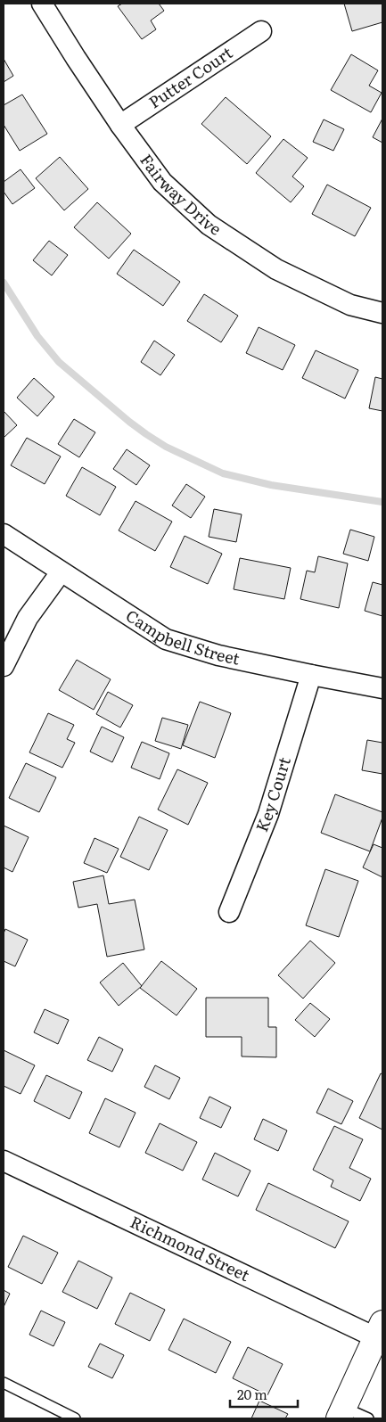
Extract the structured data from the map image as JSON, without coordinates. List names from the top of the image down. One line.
{"streets":{"street":["Putter Court","Fairway Drive","Campbell Street","Key Court","Richmond Street"]},"crossings":[["Putter Court","Fairway Drive"],["Campbell Street","Key Court"]],"scale_bar":"20 m"}
